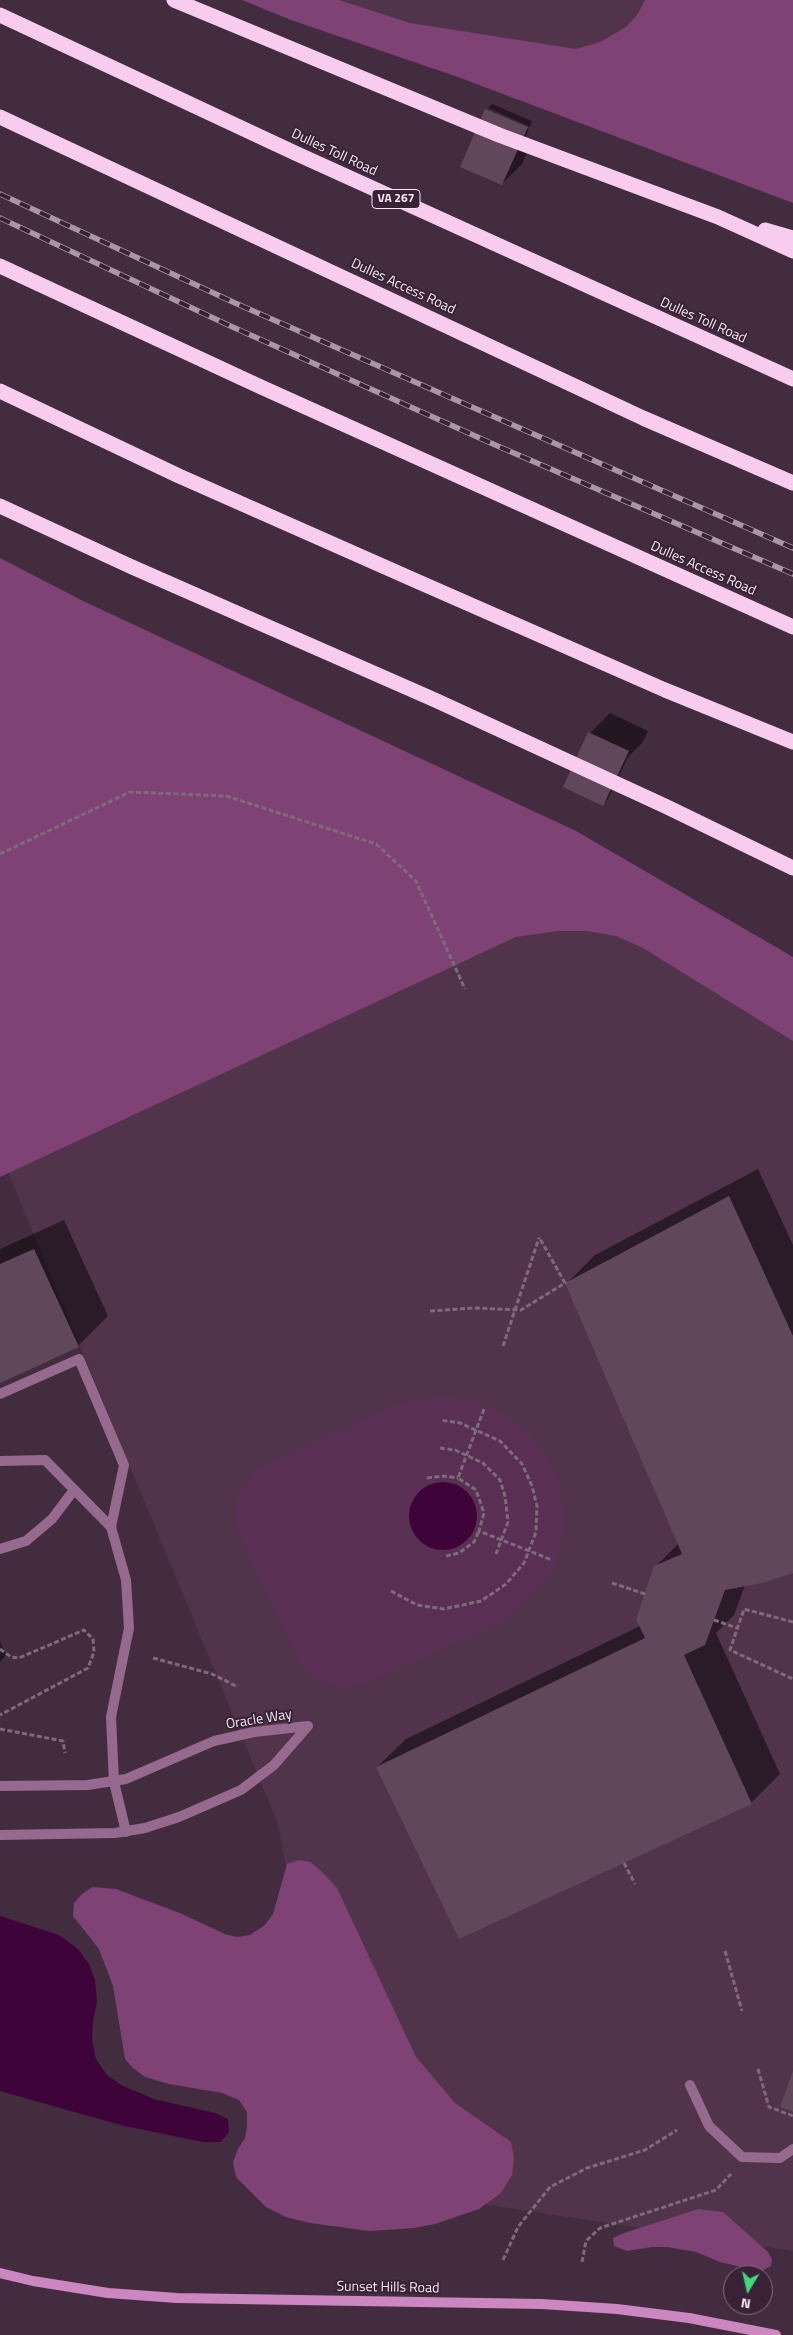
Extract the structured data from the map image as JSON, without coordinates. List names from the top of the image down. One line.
{"streets":{"highway":["Dulles Toll Road","VA 267","Dulles Access Road"],"main road":["Sunset Hills Road"],"street":["Oracle Way"]},"north":"bottom"}
